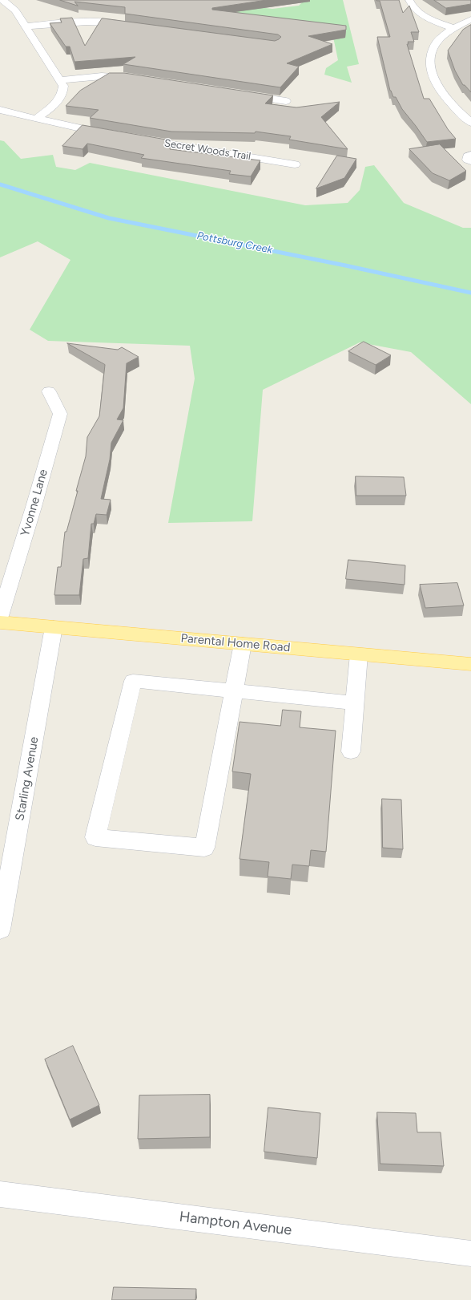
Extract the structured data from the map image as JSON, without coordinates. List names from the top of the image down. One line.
{"streets":{"main road":["Parental Home Road"],"street":["Secret Woods Trail","Yvonne Lane","Starling Avenue","Hampton Avenue"]},"crossings":[["Parental Home Road","Starling Avenue"]],"water":["Pottsburg Creek"]}
